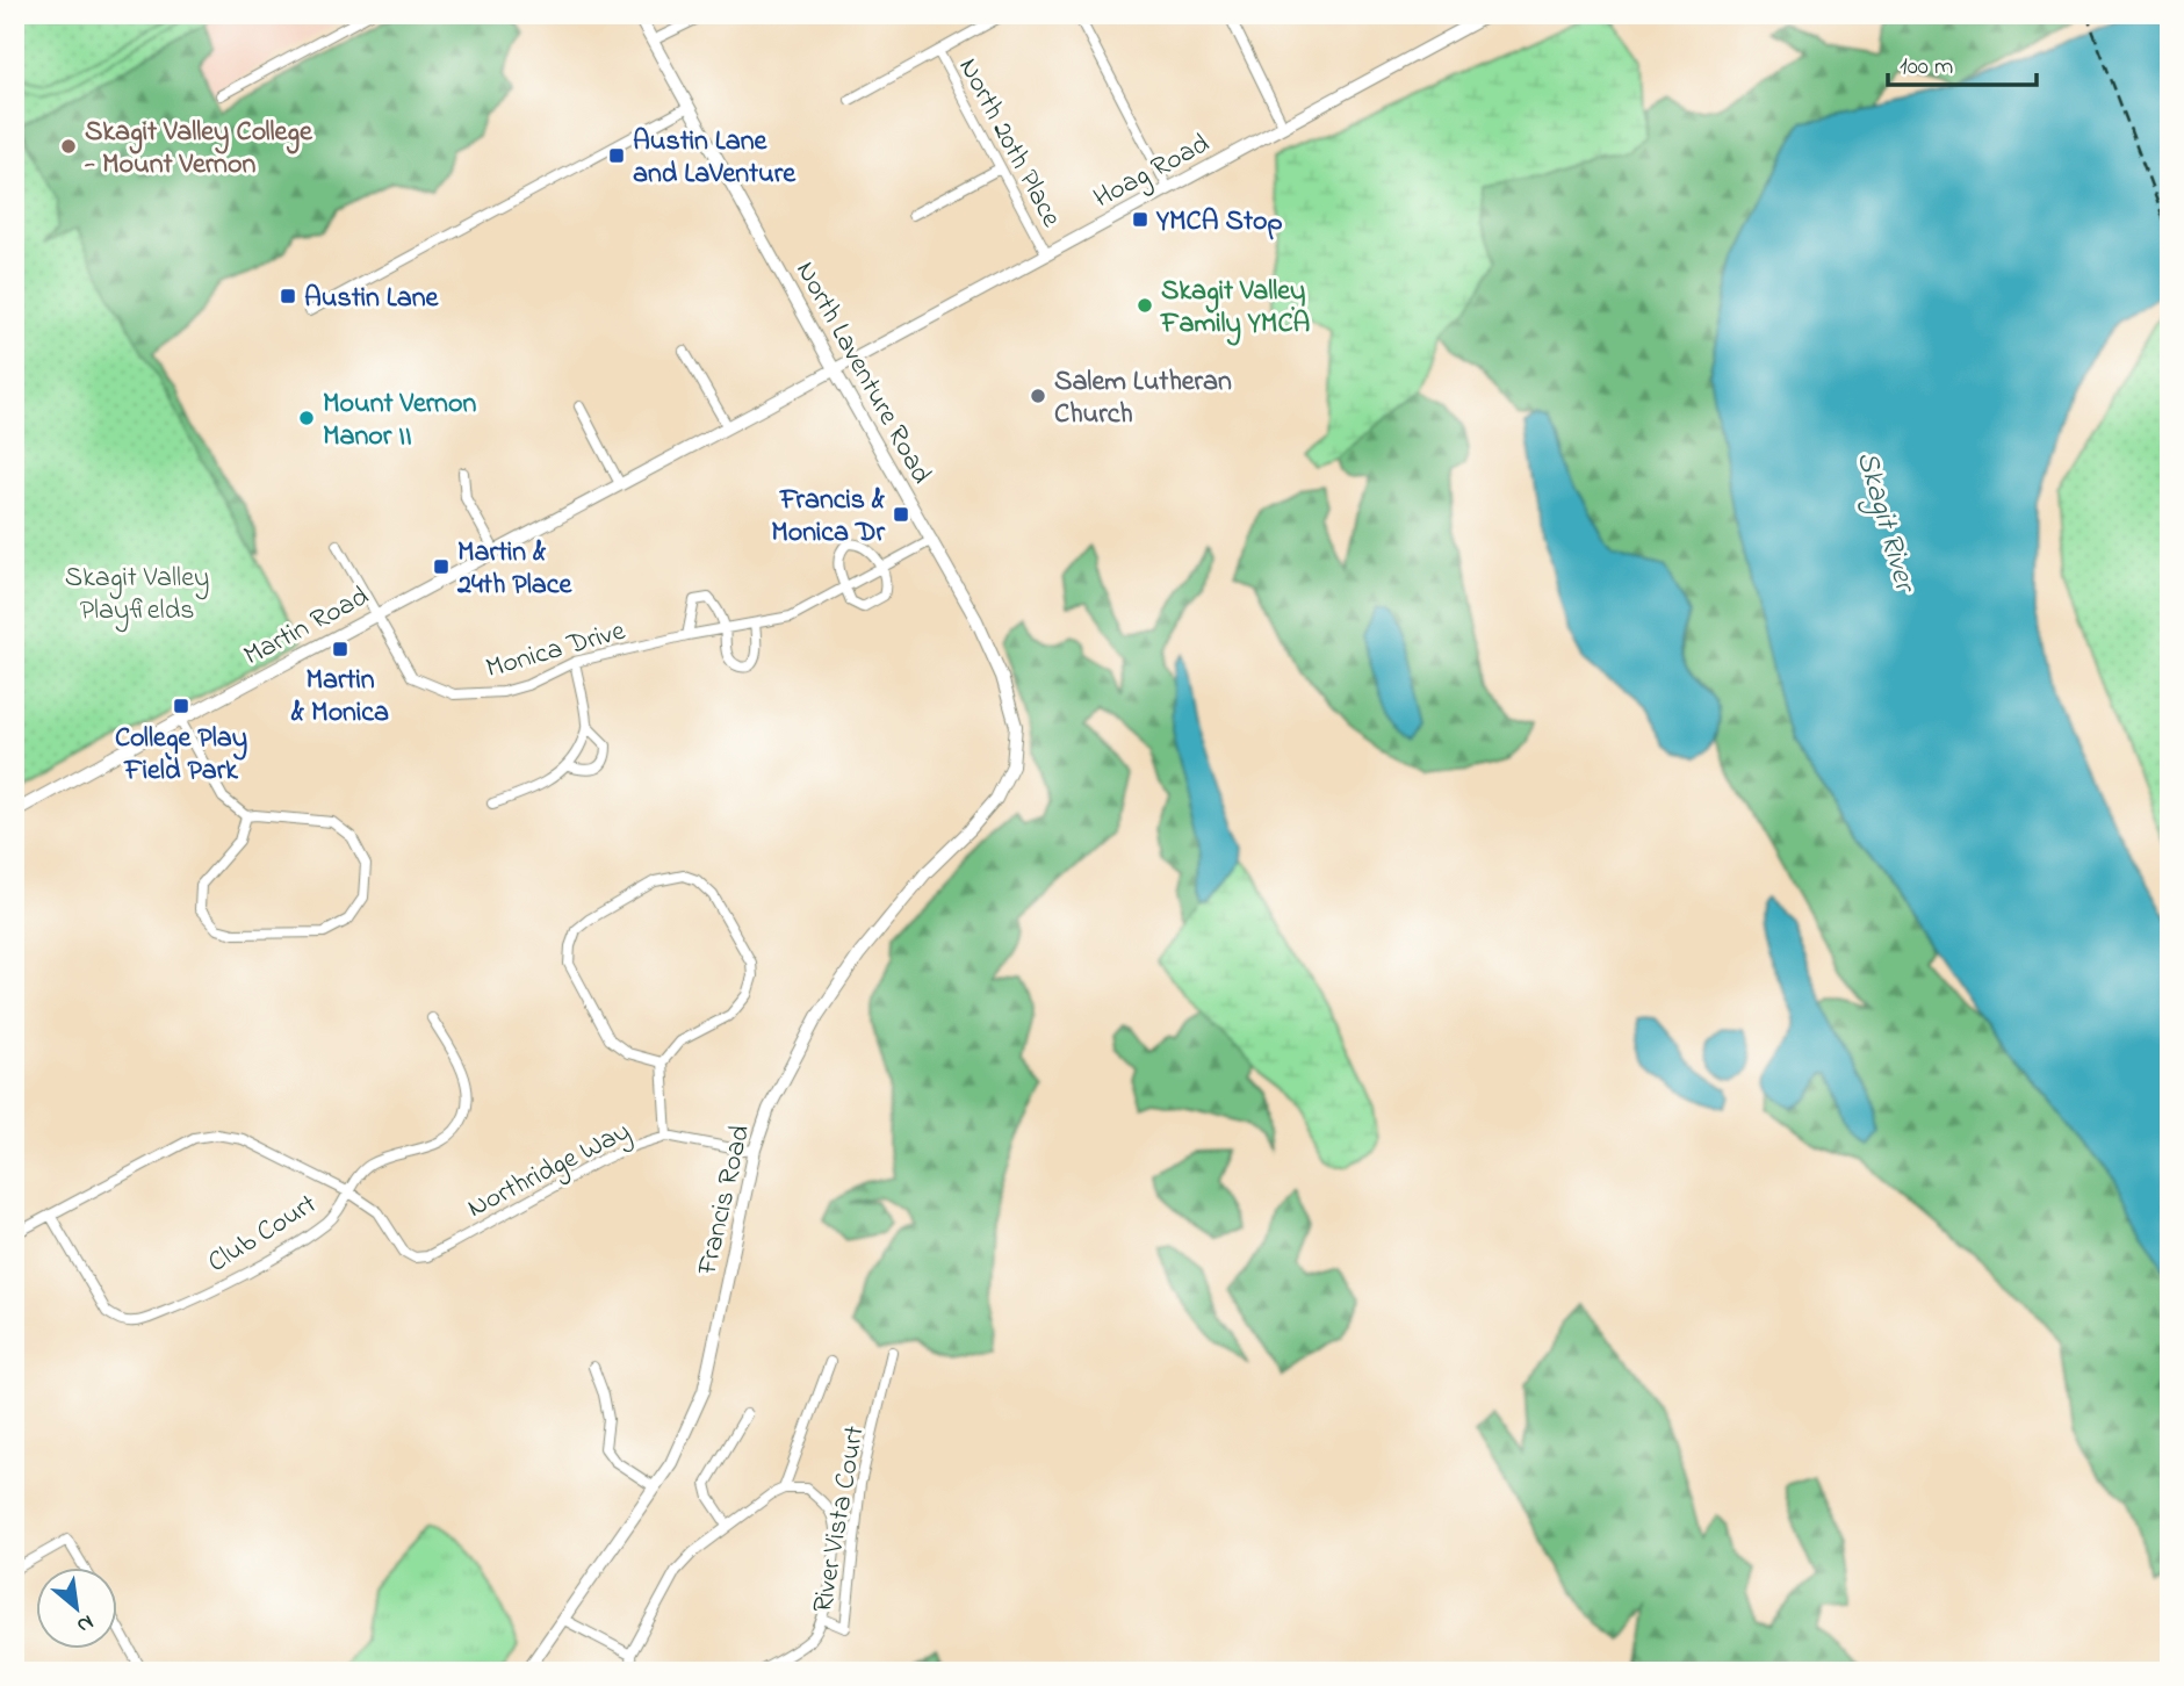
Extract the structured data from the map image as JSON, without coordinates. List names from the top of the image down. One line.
{"streets":{"street":["North 20th Place","Hoag Road","North Laventure Road","Martin Road","Monica Drive","Northridge Way","Francis Road","Club Court","River Vista Court"]},"crossings":[["North 20th Place","Hoag Road"],["Hoag Road","North Laventure Road"],["Hoag Road","Martin Road"],["North Laventure Road","Martin Road"],["North Laventure Road","Monica Drive"],["North Laventure Road","Francis Road"],["Martin Road","Monica Drive"],["Northridge Way","Francis Road"],["Northridge Way","Club Court"]],"water":["Skagit River"],"parks":["Skagit Valley Playfields"],"places":{"other":["Skagit Valley College - Mount Vernon","Skagit Valley Family YMCA","Salem Lutheran Church","Mount Vernon Manor II"],"transit":["Austin Lane and LaVenture","YMCA Stop","Austin Lane","Francis & Monica Dr","Martin & 24th Place","Martin & Monica","College Play Field Park"]},"scale_bar":"100 m","north":"bottom right"}
